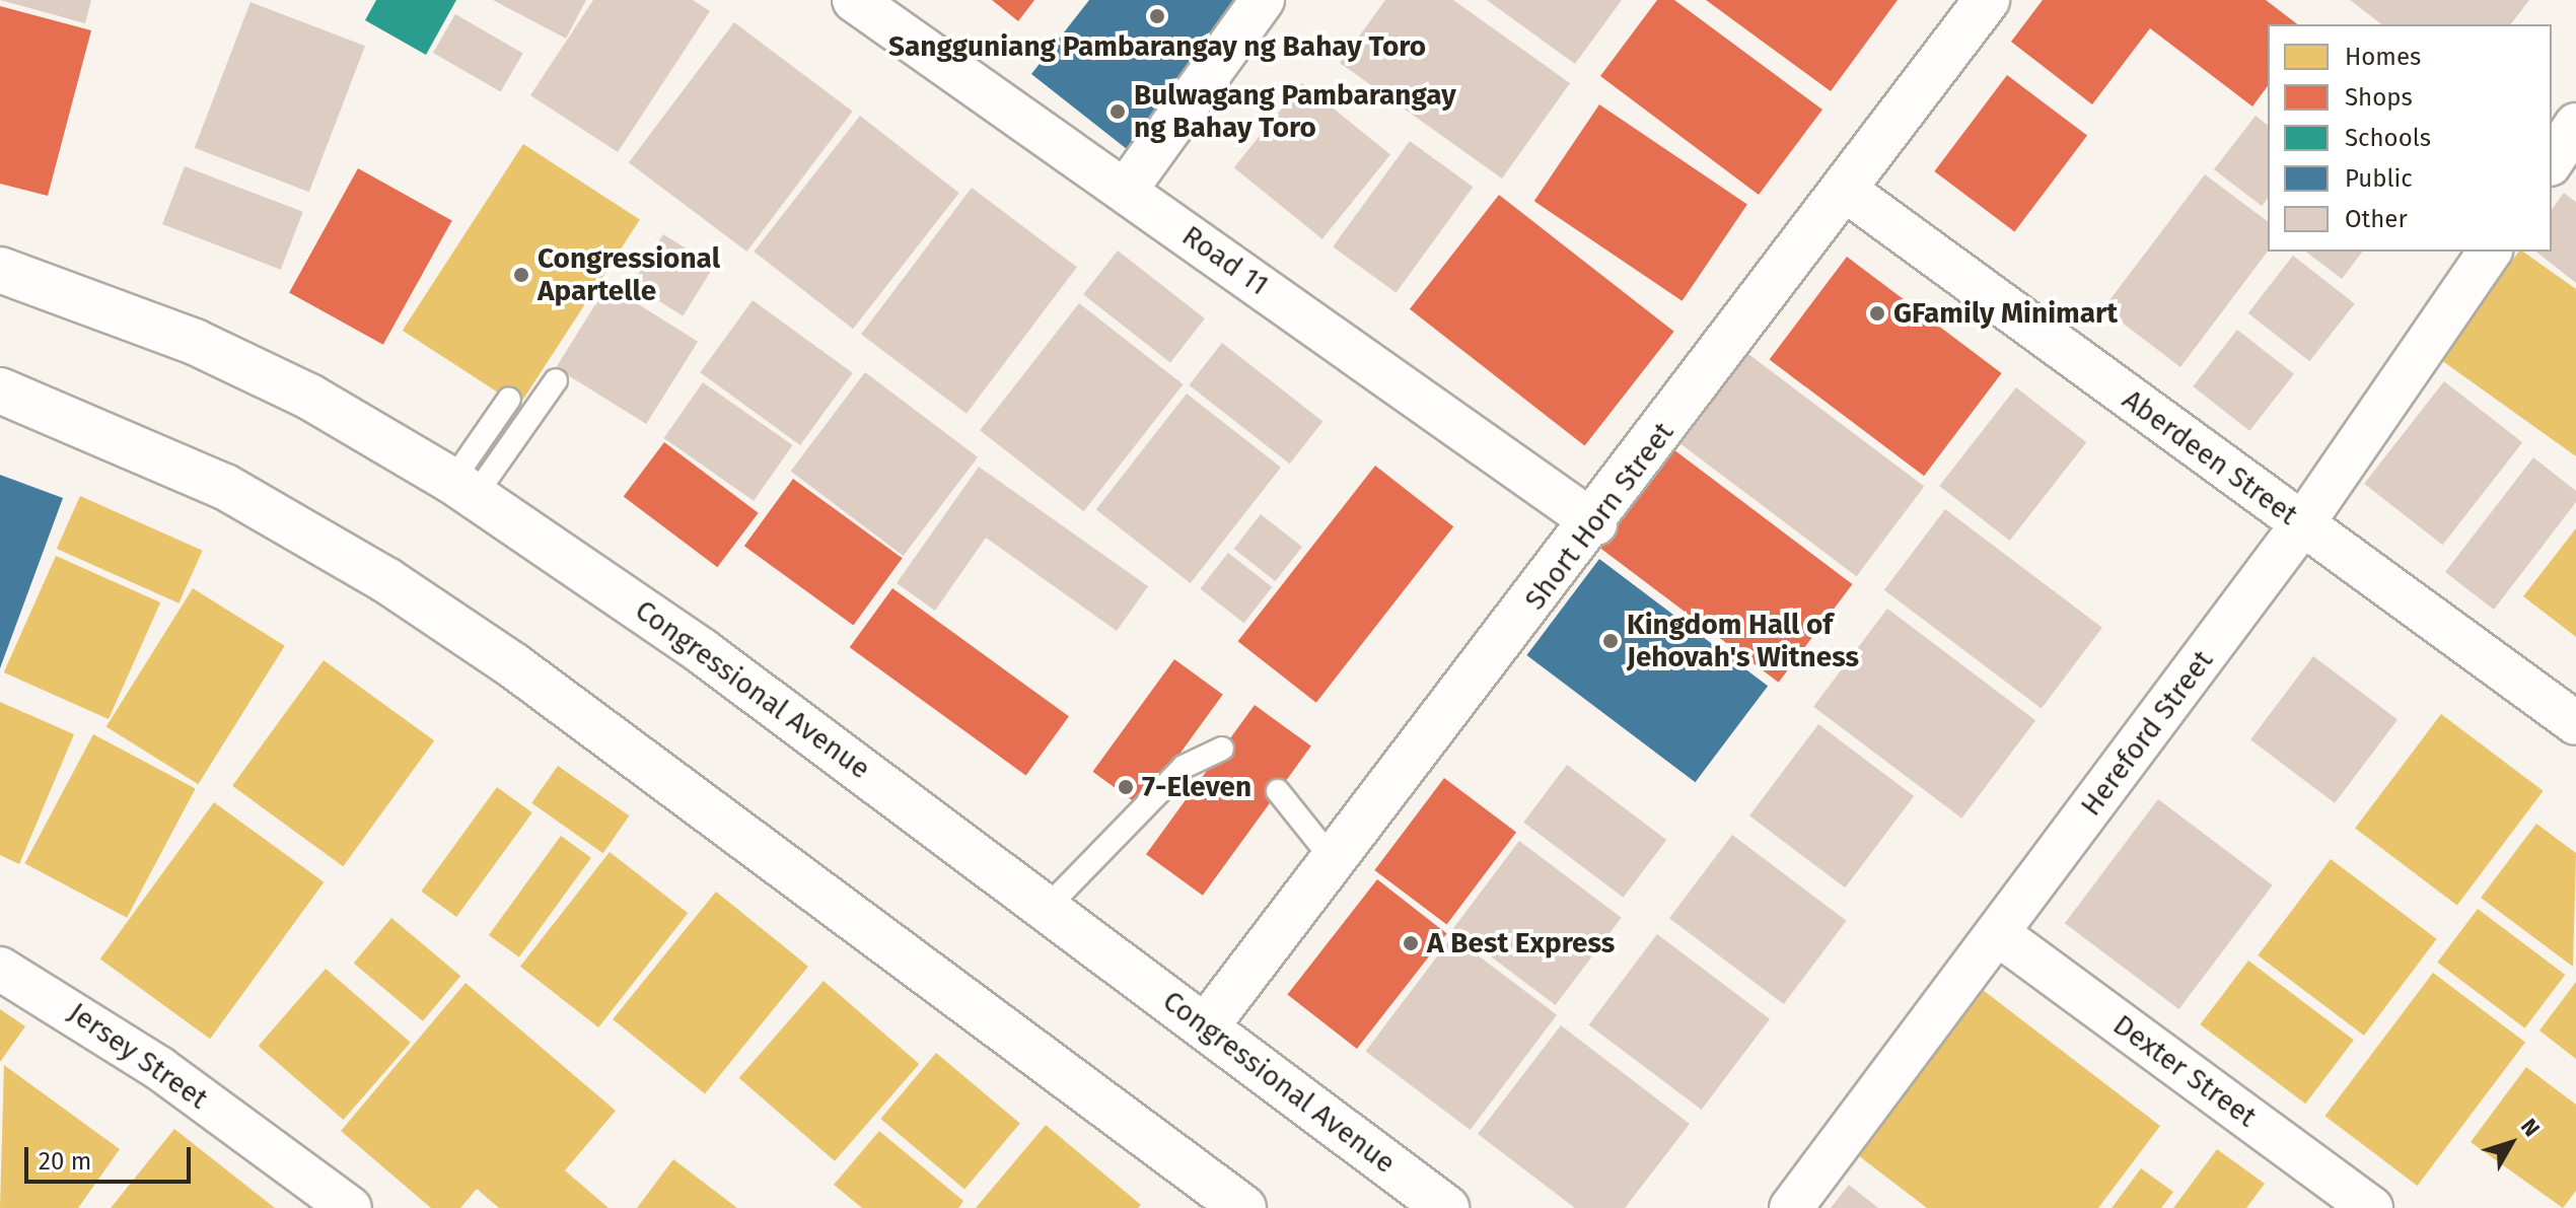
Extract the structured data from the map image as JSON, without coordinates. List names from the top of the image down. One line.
{"streets":{"main road":["Short Horn Street","Congressional Avenue"],"street":["Road 11","Aberdeen Street","Hereford Street","Jersey Street","Dexter Street"]},"crossings":[["Road 11","Short Horn Street"],["Aberdeen Street","Short Horn Street"],["Aberdeen Street","Hereford Street"],["Short Horn Street","Congressional Avenue"],["Hereford Street","Dexter Street"]],"places":["Sangguniang Pambarangay ng Bahay Toro","Bulwagang Pambarangay ng Bahay Toro","Congressional Apartelle","GFamily Minimart","Kingdom Hall of Jehovah's Witness","7-Eleven","A Best Express"],"legend":["Homes","Shops","Schools","Public","Other"],"scale_bar":"20 m","north":"top right"}
